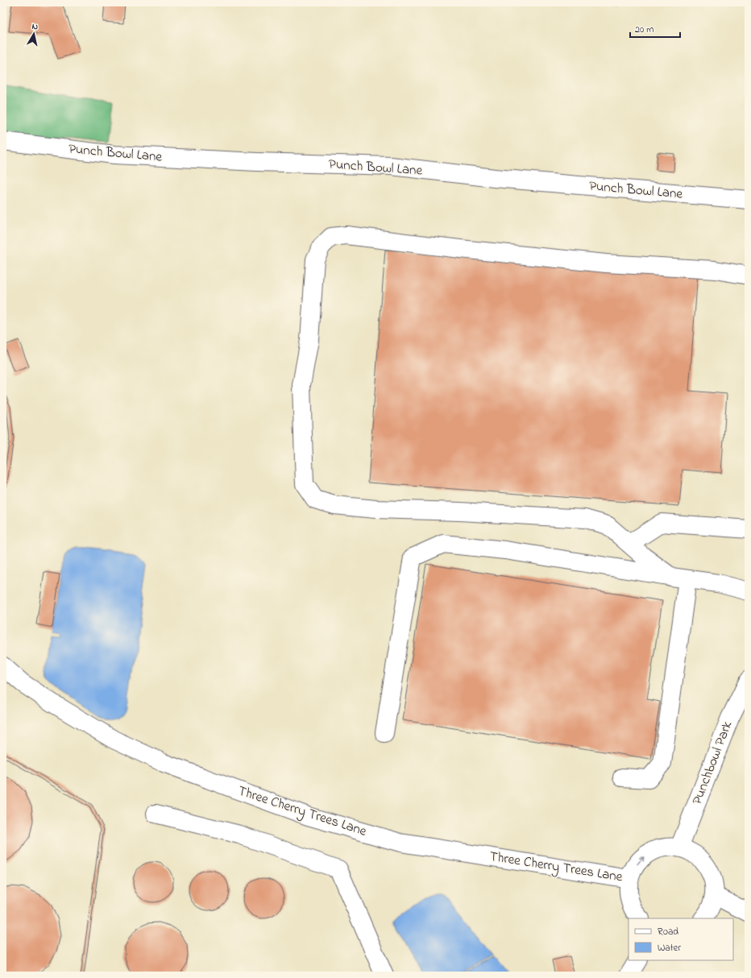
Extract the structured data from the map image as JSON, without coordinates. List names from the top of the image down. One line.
{"streets":{"street":["Punch Bowl Lane","Punchbowl Park","Three Cherry Trees Lane"]},"legend":["Road","Water"],"scale_bar":"20 m","north":"top"}
